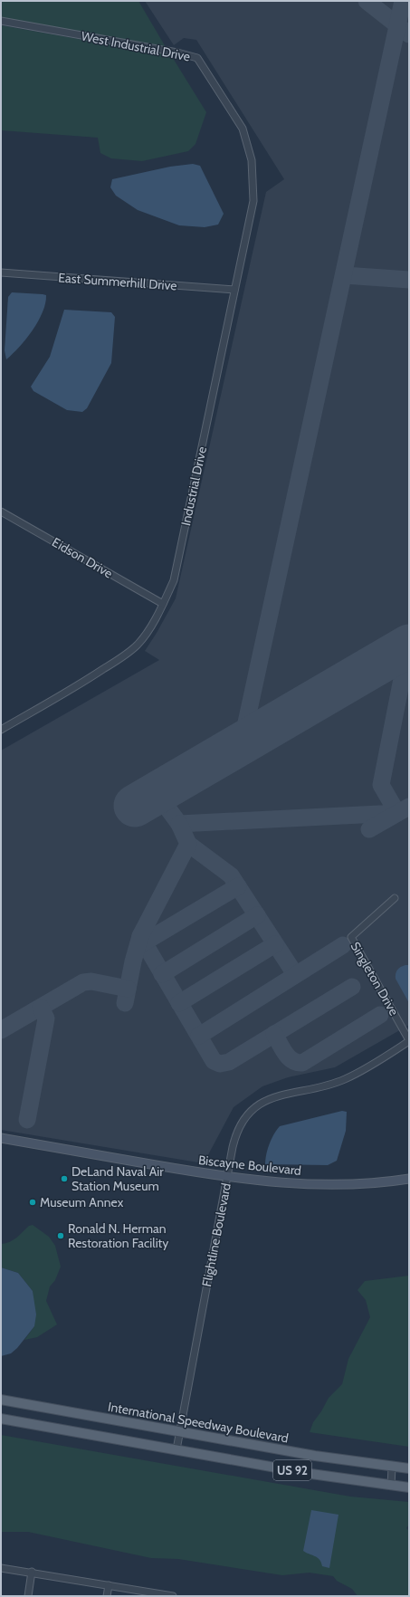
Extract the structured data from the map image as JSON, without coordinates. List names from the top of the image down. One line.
{"streets":{"main road":["International Speedway Boulevard","US 92"],"street":["West Industrial Drive","East Summerhill Drive","Industrial Drive","Eidson Drive","Singleton Drive","Biscayne Boulevard","Flightline Boulevard"]},"crossings":[["West Industrial Drive","Industrial Drive"],["East Summerhill Drive","Industrial Drive"],["Industrial Drive","Eidson Drive"],["Singleton Drive","Flightline Boulevard"],["Biscayne Boulevard","Flightline Boulevard"],["Flightline Boulevard","International Speedway Boulevard"],["Flightline Boulevard","US 92"]],"places":["DeLand Naval Air Station Museum","Museum Annex","Ronald N. Herman Restoration Facility"]}
